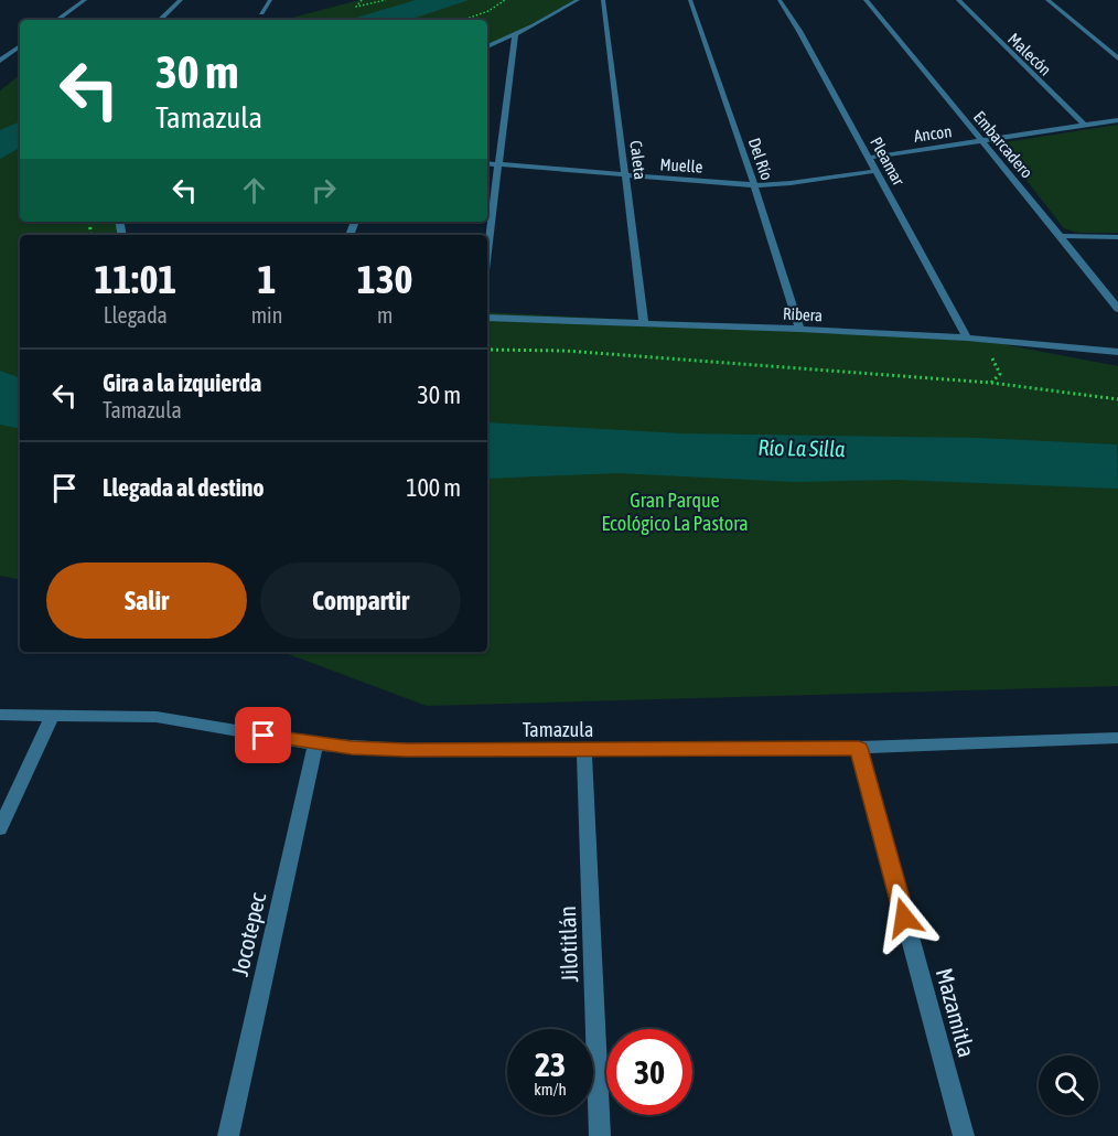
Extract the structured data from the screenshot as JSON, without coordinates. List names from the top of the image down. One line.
{"streets":{"street":["Malecón","Ancon","Embarcadero","Del Río","Caleta","Pleamar","Muelle","Ribera","Tamazula","Jocotepec","Jilotitlán","Mazamitla"]},"crossings":[["Malecón","Ancon"],["Ancon","Embarcadero"],["Ancon","Pleamar"],["Del Río","Muelle"],["Del Río","Ribera"],["Caleta","Muelle"],["Caleta","Ribera"],["Pleamar","Muelle"],["Pleamar","Ribera"],["Tamazula","Jocotepec"],["Tamazula","Jilotitlán"],["Tamazula","Mazamitla"]],"water":["Río La Silla"],"parks":["Gran Parque Ecológico La Pastora"],"page":{"turn":["30 m","Tamazula"],"eta":["11:01","Llegada","1","min","130","m"],"list":[{"name":"Gira a la izquierda","note":"Tamazula","value":"30 m"},{"name":"Llegada al destino","value":"100 m"}],"buttons":["Salir","Compartir"],"speed":"23 km/h","limit":"30"}}
